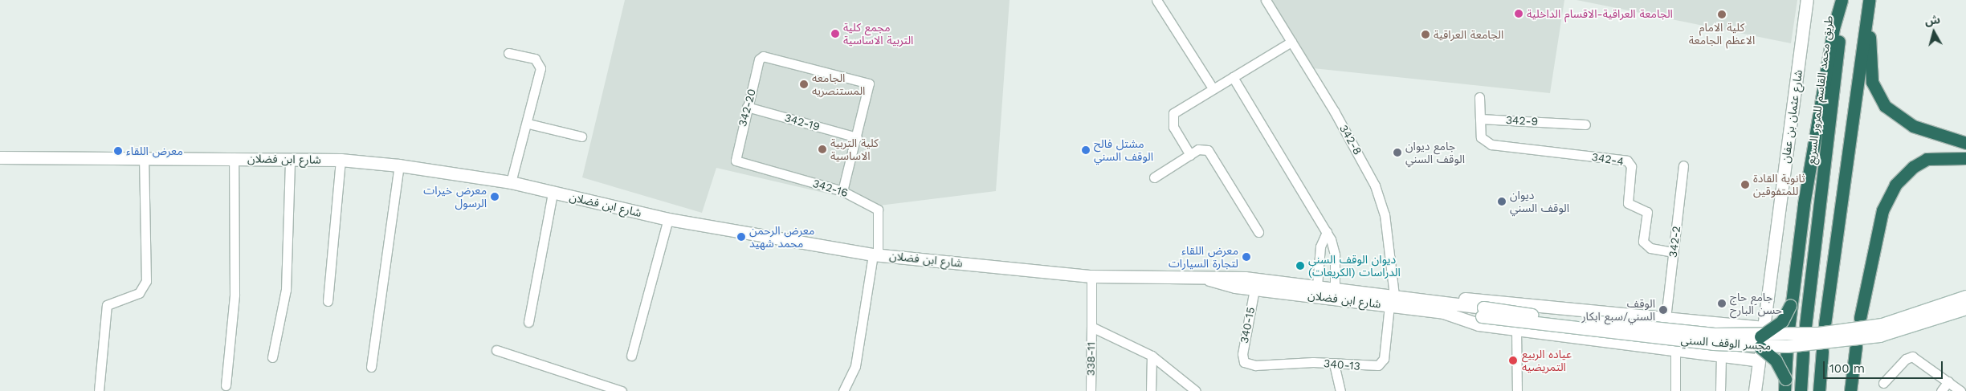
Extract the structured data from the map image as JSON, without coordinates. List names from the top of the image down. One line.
{"streets":{"highway":["طريق محمد القاسم للمرور السريع"],"street":["342-20","شارع عثمان بن عفان","342-9","342-19","342-8","شارع ابن فضلان","342-4","342-16","342-2","340-15","مجسر الوقف السني","338-11","340-13"]},"crossings":[["342-20","342-19"],["342-20","342-16"],["شارع عثمان بن عفان","مجسر الوقف السني"],["342-9","342-4"],["342-8","شارع ابن فضلان"],["342-8","340-13"],["شارع ابن فضلان","342-16"],["شارع ابن فضلان","340-15"],["شارع ابن فضلان","مجسر الوقف السني"],["شارع ابن فضلان","338-11"],["شارع ابن فضلان","340-13"],["342-4","342-2"],["340-15","340-13"]],"places":["الجامعة العراقية-الاقسام الداخلية","كلية الامام الاعظم الجامعة","مجمع كلية التربية الاساسية","الجامعة العراقية","الجامعه المستنصريه","كلية التربية الاساسية","مشتل فالح الوقف السني","معرض اللقاء","جامع ديوان الوقف السني","ثانوية القادة للمتفوقين","معرض خيرات الرسول","ديوان الوقف السني","معرض الرحمن محمد شهيد","معرض اللقاء لتجارة السيارات","ديوان الوقف السني الدراسات (الكريعات)","جامع حاج حسن البارح","الوقف السني/سبع ابكار","عياده الربيع التمريضيه"],"scale_bar":"100 m","north":"top"}
